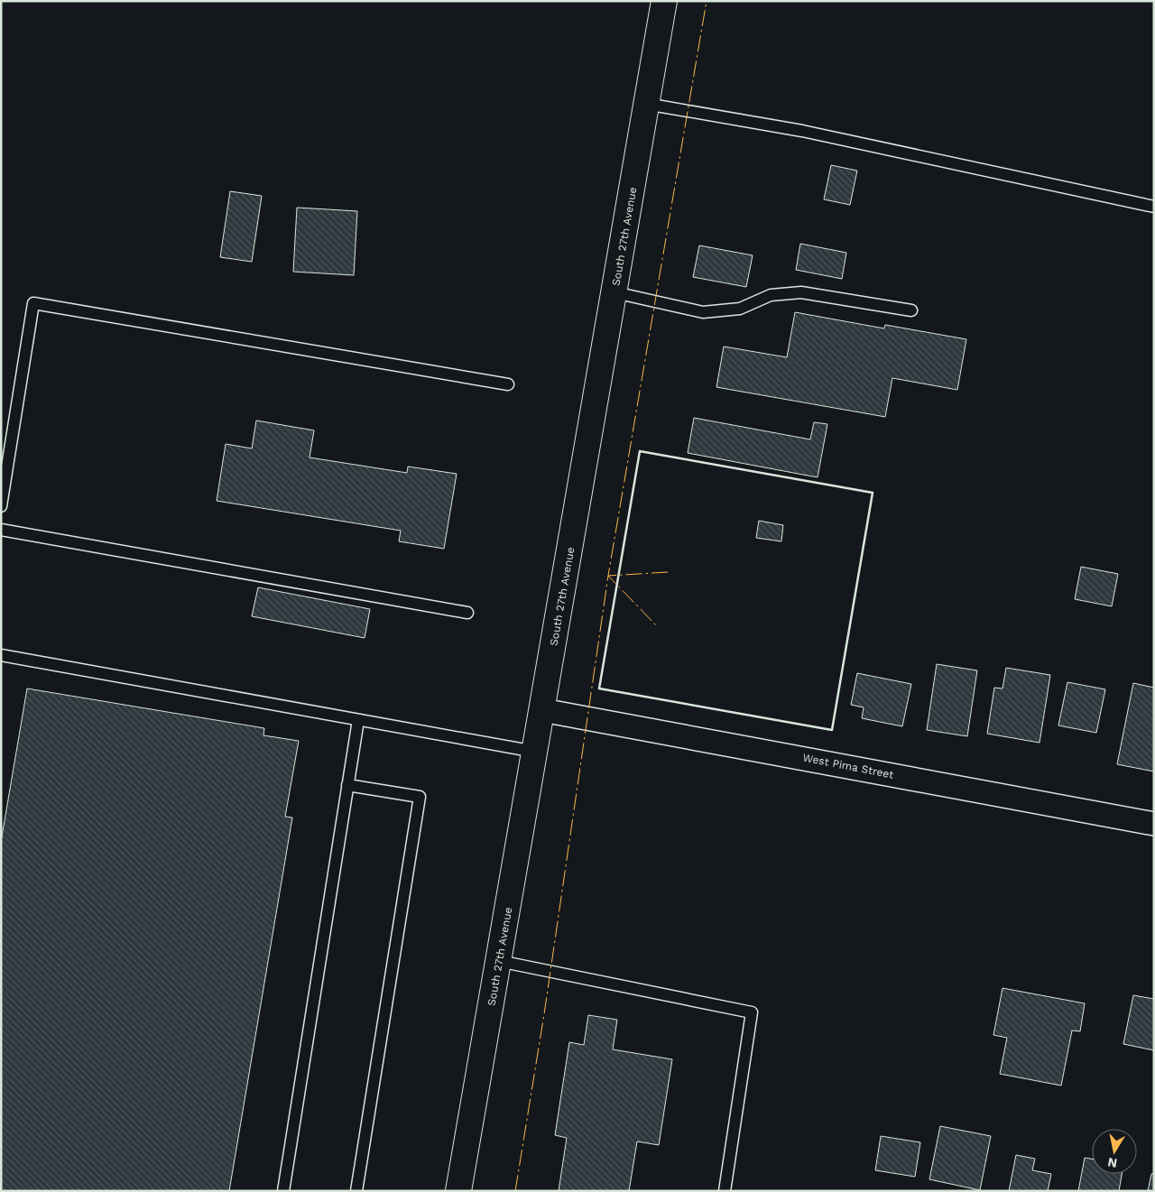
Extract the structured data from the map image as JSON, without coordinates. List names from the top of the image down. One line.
{"streets":{"main road":["South 27th Avenue"],"street":["West Pima Street"]},"crossings":[["South 27th Avenue","West Pima Street"]],"north":"bottom"}
